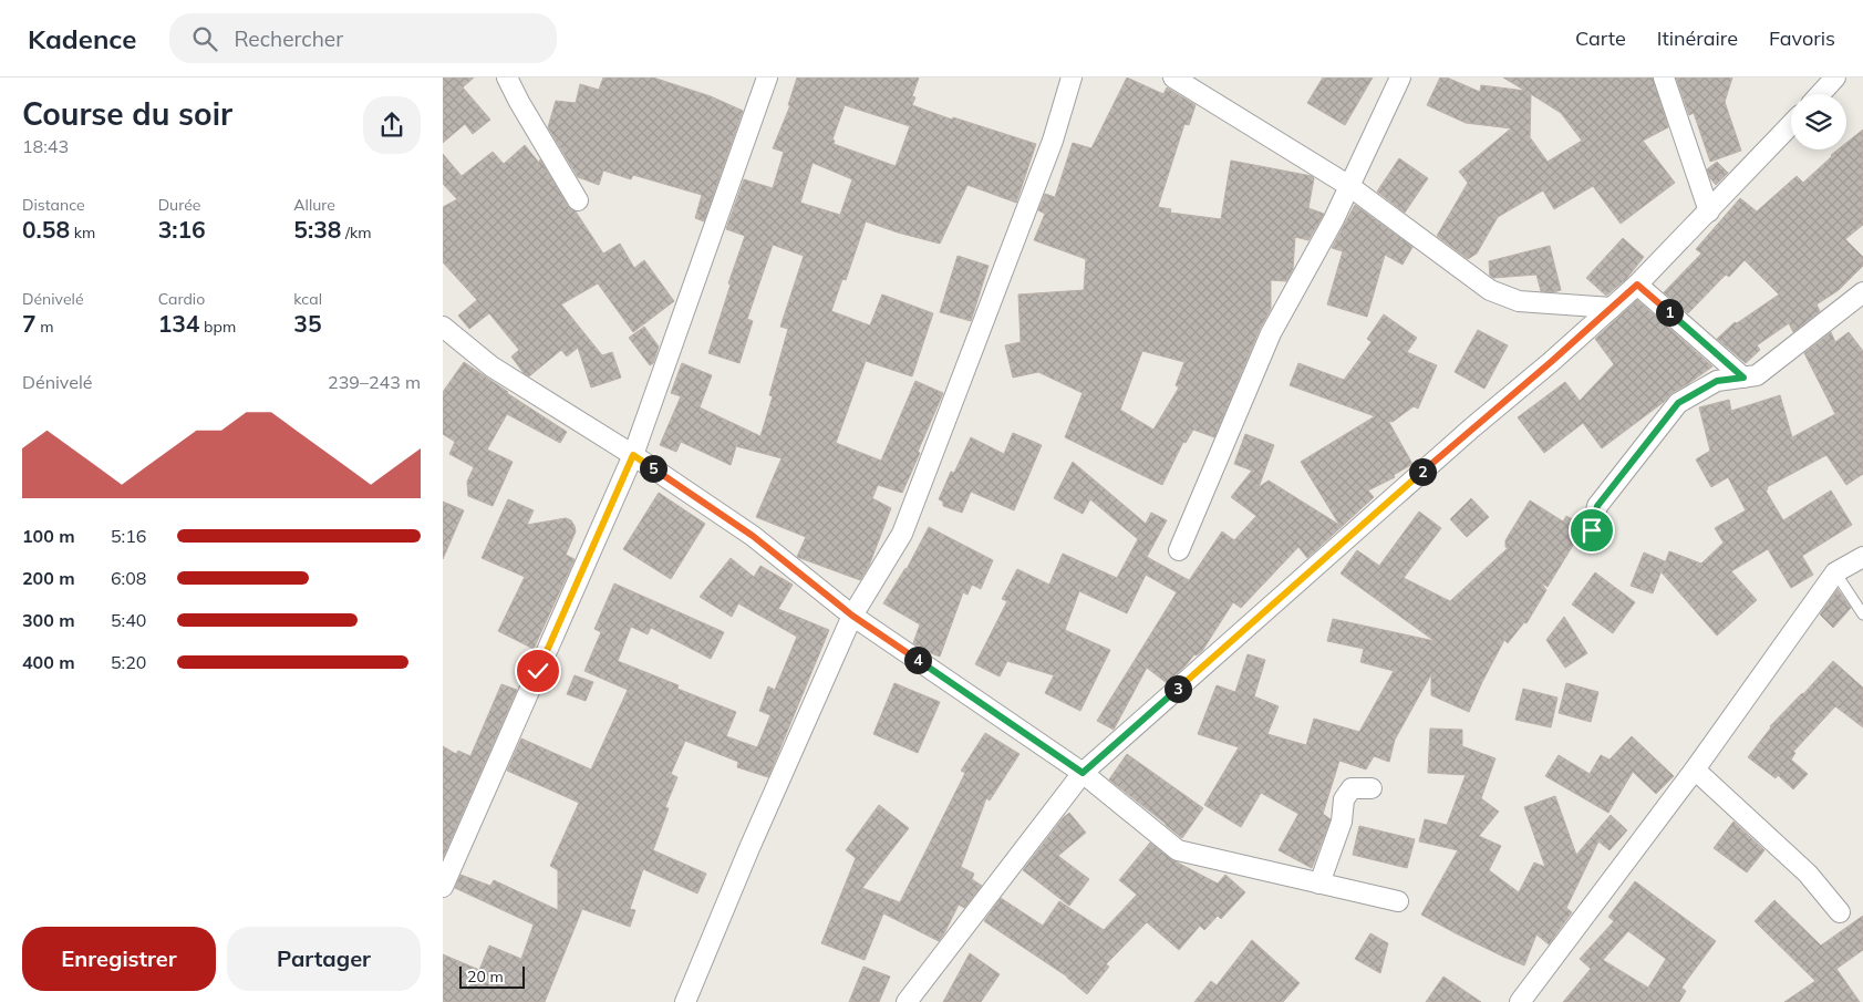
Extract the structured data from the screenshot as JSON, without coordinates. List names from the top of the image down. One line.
{"scale_bar":"20 m","page":{"header":"Kadence","search":"Rechercher","nav":["Carte","Itinéraire","Favoris"],"heading":["Course du soir","18:43"],"stats":[["Distance","0.58 km"],["Durée","3:16"],["Allure","5:38 /km"],["Dénivelé","7 m"],["Cardio","134 bpm"],["kcal","35"]],"pins":["1","5","2","4","3"],"chart":["Dénivelé","239–243 m"],"list":[{"name":"100 m","note":"5:16"},{"name":"200 m","note":"6:08"},{"name":"300 m","note":"5:40"},{"name":"400 m","note":"5:20"}],"buttons":["Enregistrer","Partager"],"scale":"20 m"}}
